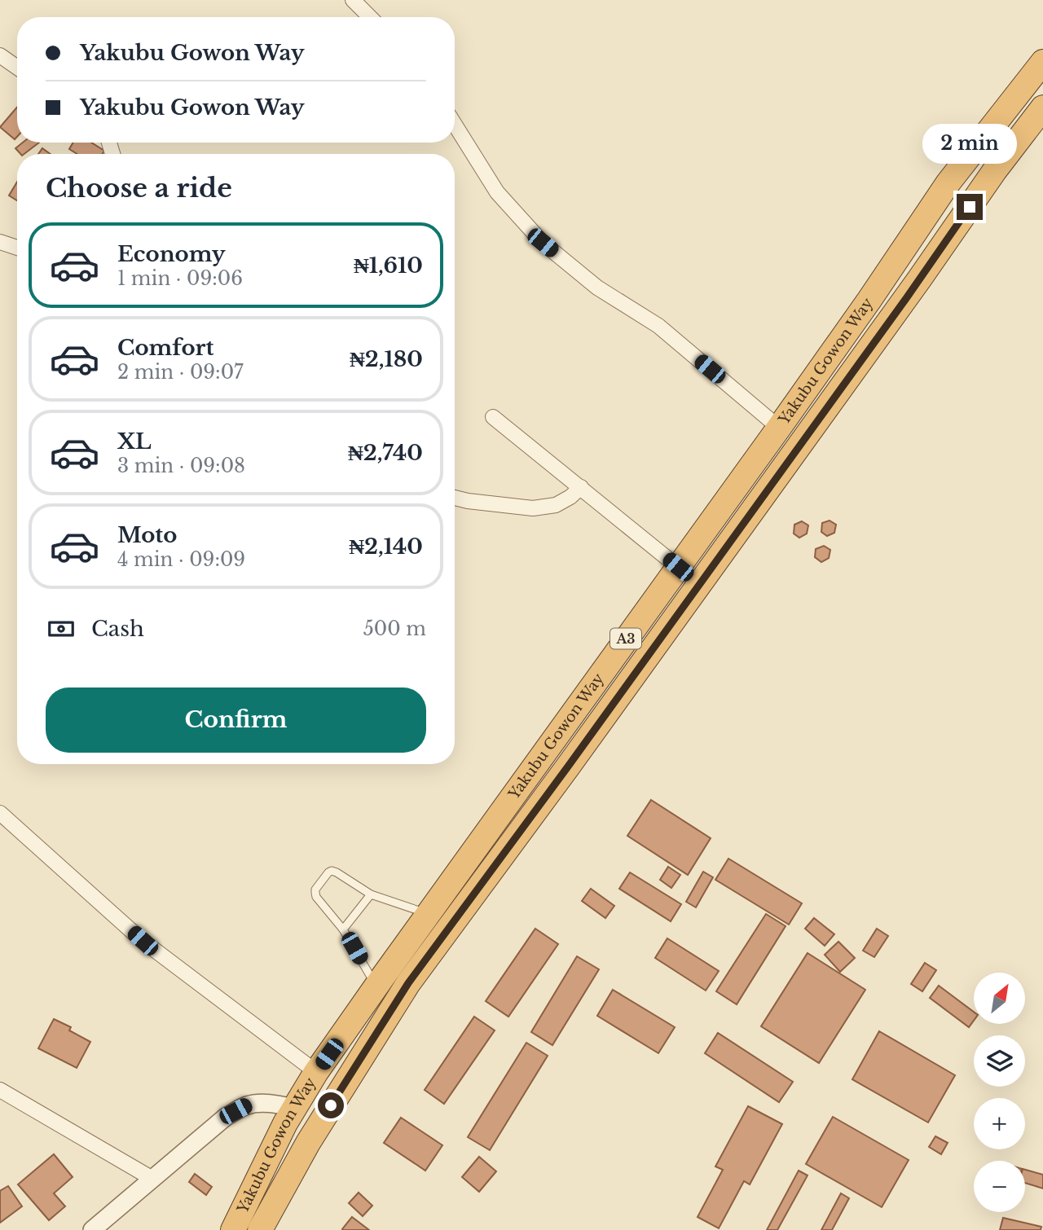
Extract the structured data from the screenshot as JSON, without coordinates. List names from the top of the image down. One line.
{"streets":{"highway":["Yakubu Gowon Way","A3"]},"north":"top right","page":{"banner":["Yakubu Gowon Way","Yakubu Gowon Way"],"bubble":"2 min","heading":"Choose a ride","list":[{"name":"Economy","note":"1 min · 09:06","value":"₦1,610"},{"name":"Comfort","note":"2 min · 09:07","value":"₦2,180"},{"name":"XL","note":"3 min · 09:08","value":"₦2,740"},{"name":"Moto","note":"4 min · 09:09","value":"₦2,140"}],"pay":["Cash","500 m"],"buttons":"Confirm","map_buttons":["+","−"]}}
